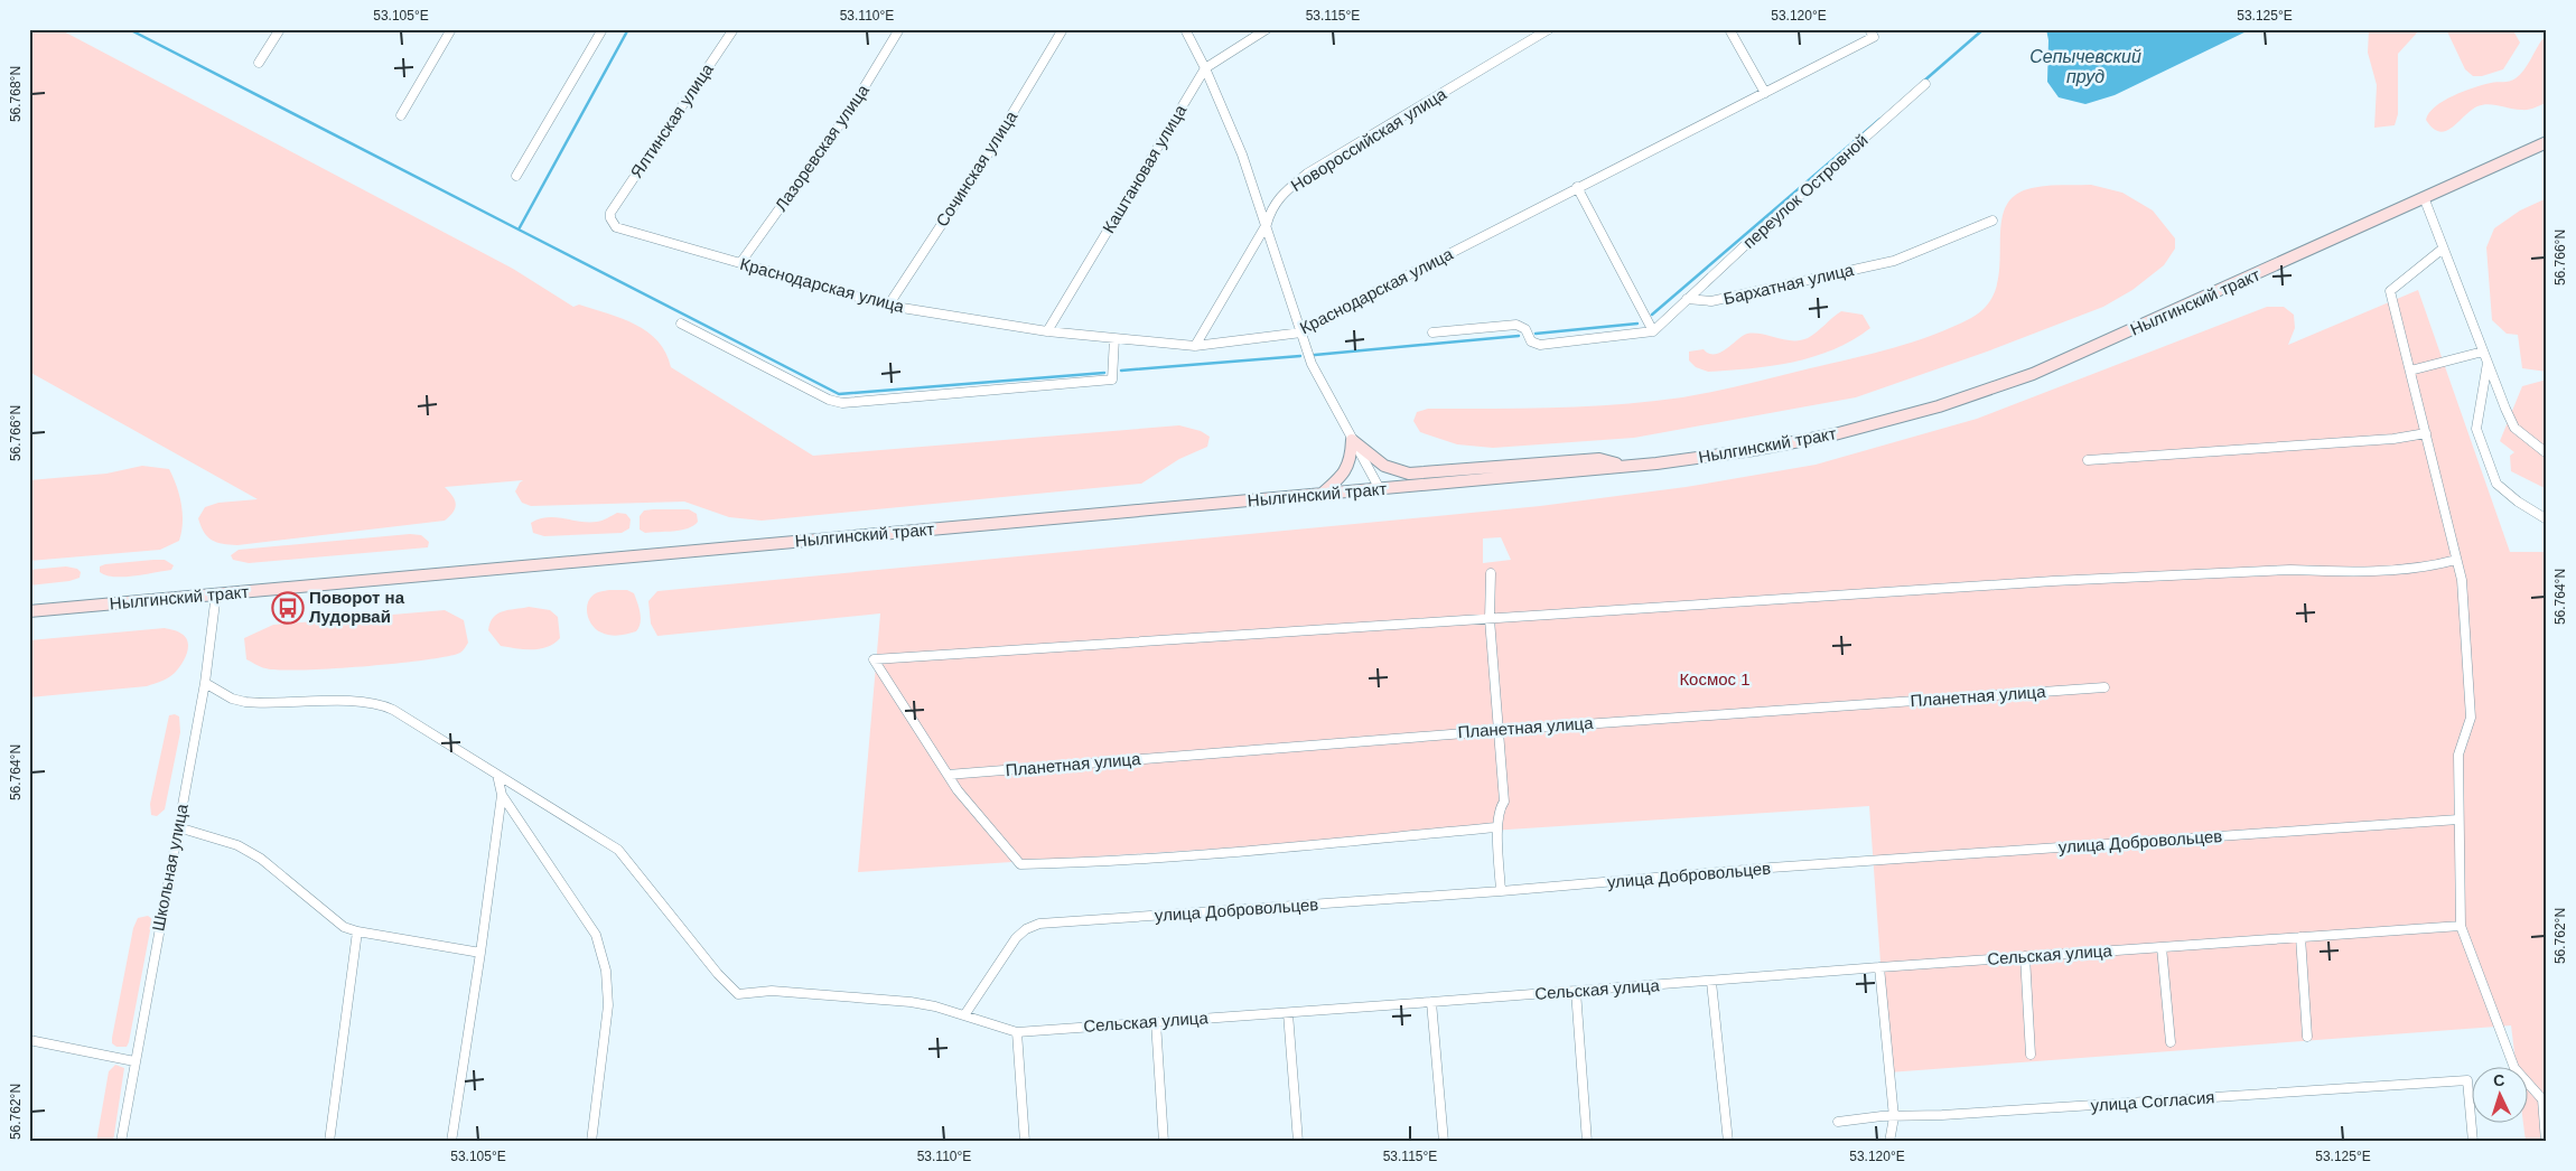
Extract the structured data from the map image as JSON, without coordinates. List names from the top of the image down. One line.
{"streets":{"main road":["Нылгинский тракт"],"street":["Ялтинская улица","Новороссийская улица","Лазоревская улица","Сочинская улица","Каштановая улица","переулок Островной","Бархатная улица","Краснодарская улица","Планетная улица","улица Добровольцев","Школьная улица","Сельская улица","улица Согласия"]},"crossings":[["Ялтинская улица","Краснодарская улица"],["Новороссийская улица","Краснодарская улица"],["Лазоревская улица","Краснодарская улица"],["Сочинская улица","Краснодарская улица"],["Каштановая улица","Краснодарская улица"],["переулок Островной","Бархатная улица"],["Нылгинский тракт","Школьная улица"],["улица Добровольцев","Сельская улица"]],"water":["Сепычевский пруд"],"parks":["Космос 1"],"places":{"bus stop":["Поворот на Лудорвай"]},"north":"top","coordinates":["53.105°E","53.110°E","53.115°E","53.120°E","53.125°E","56.768°N","56.766°N","56.764°N","56.762°N"]}
